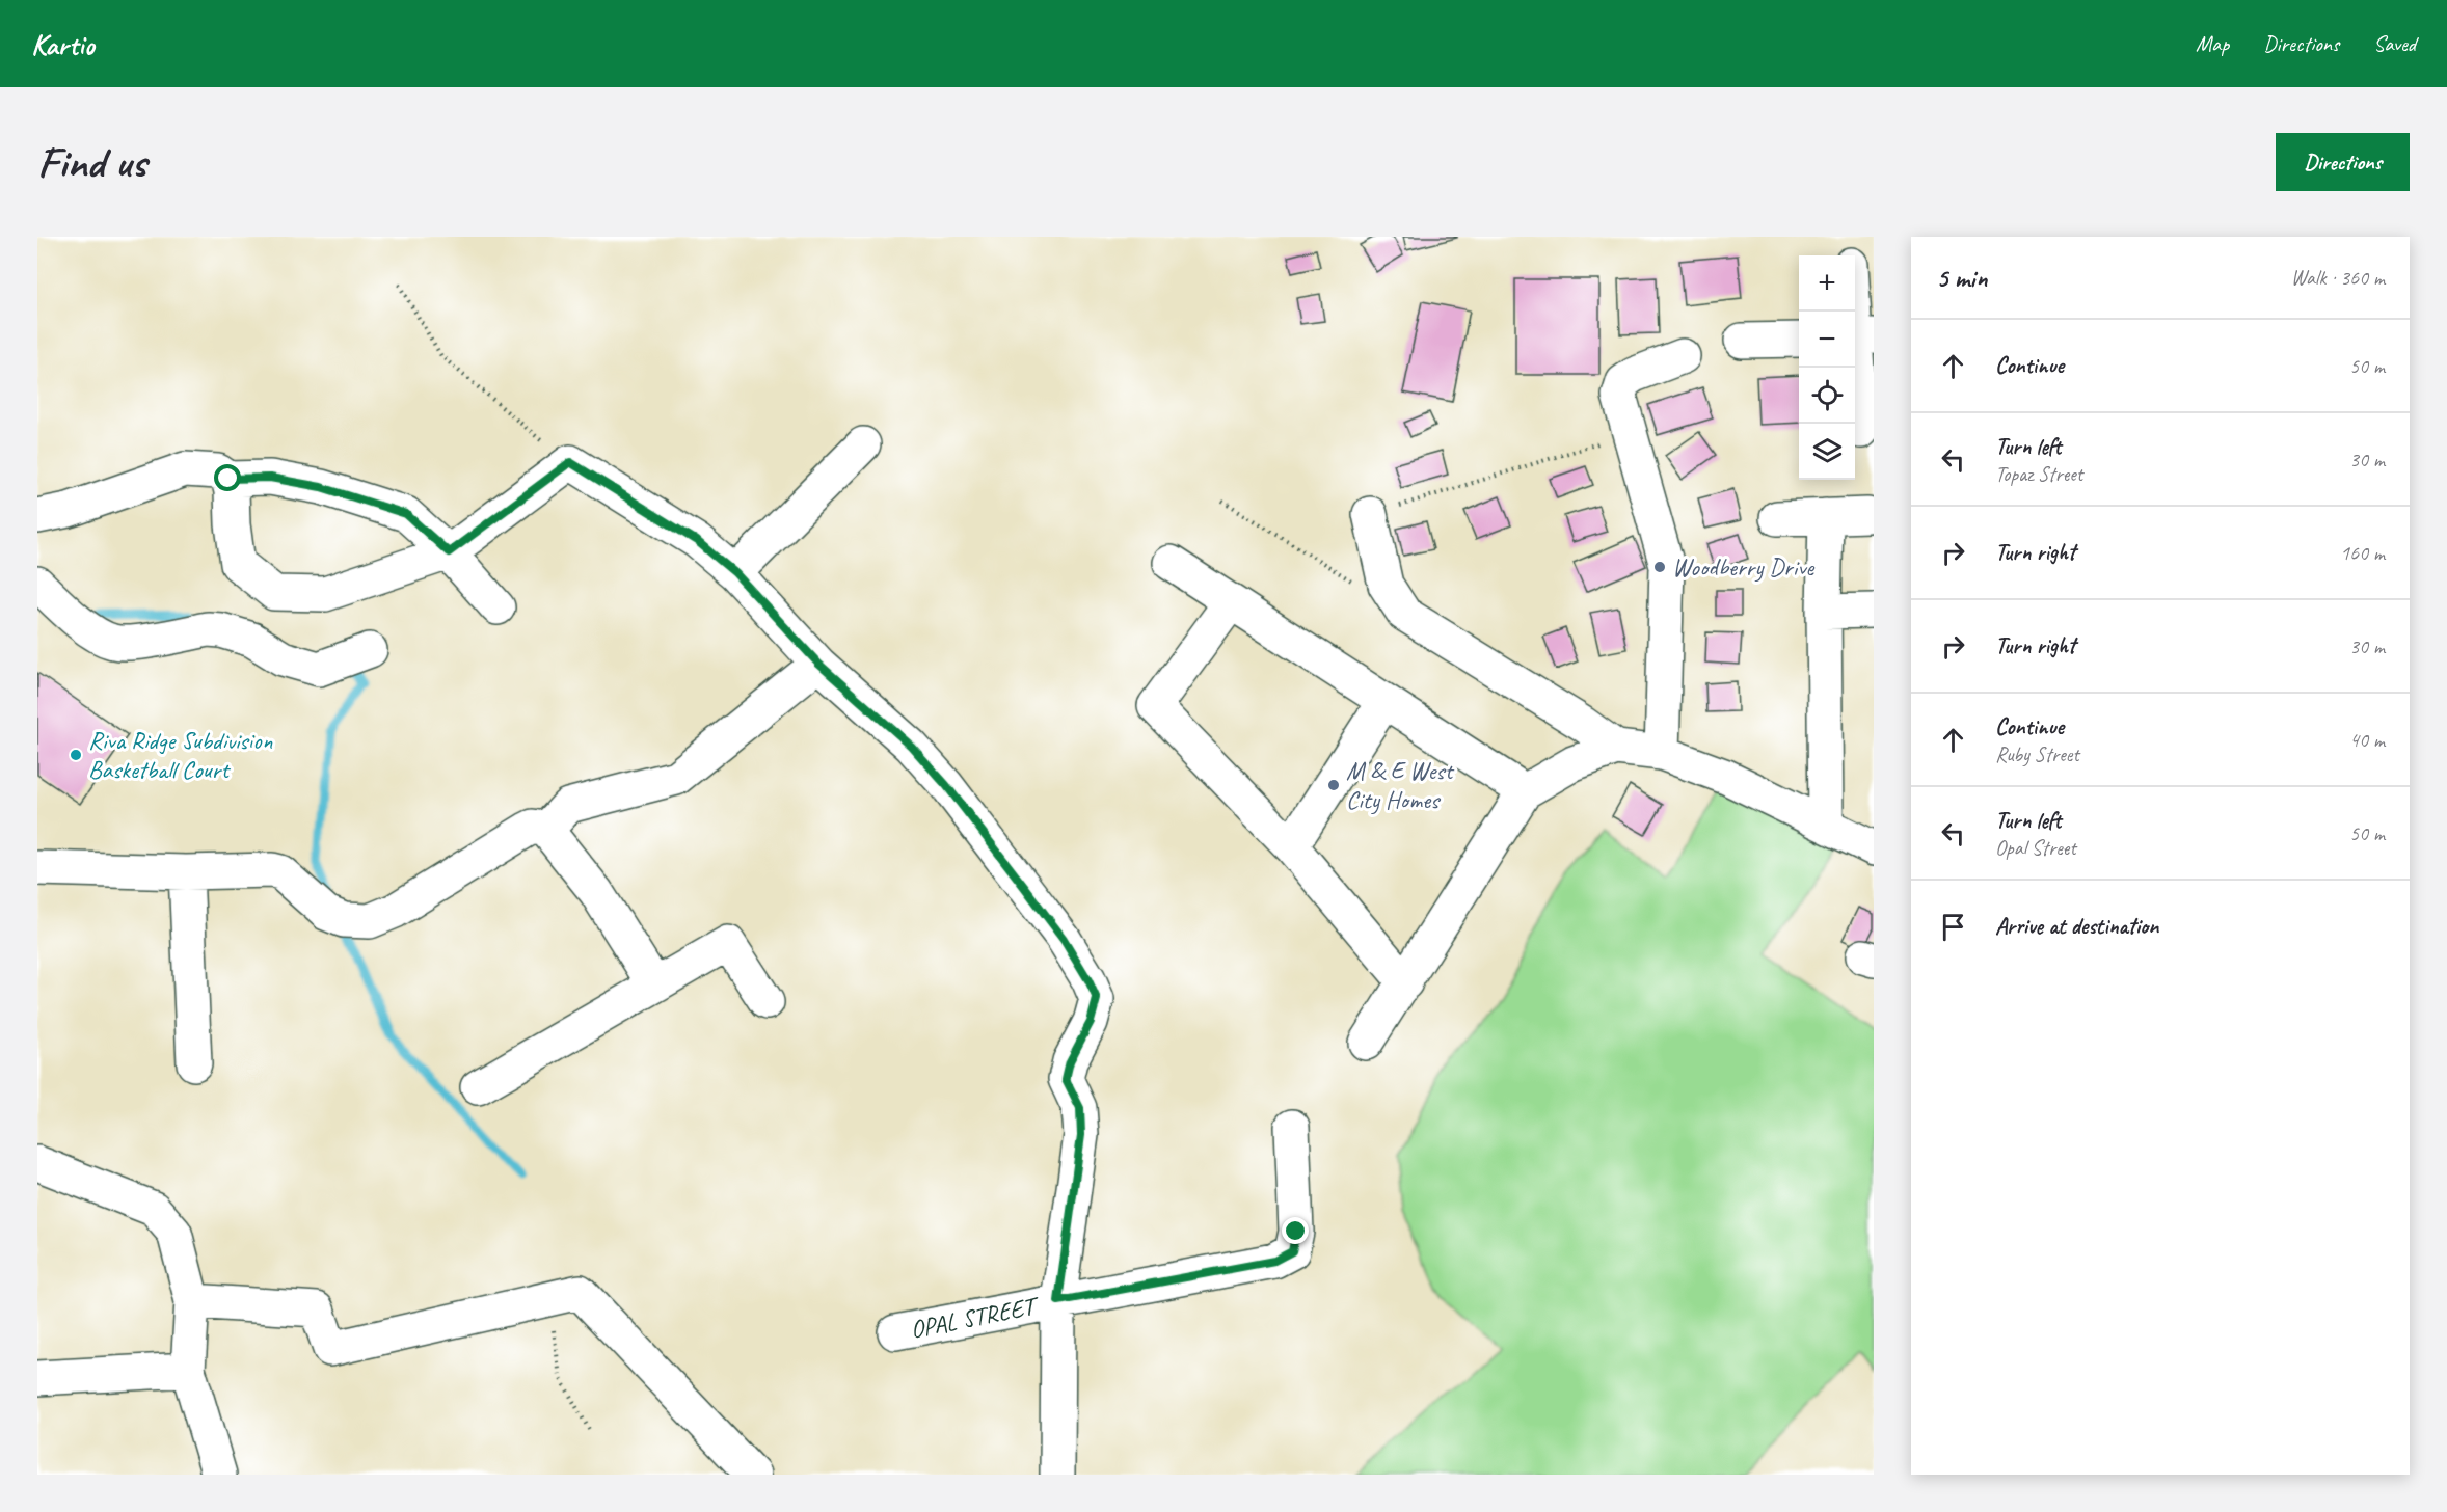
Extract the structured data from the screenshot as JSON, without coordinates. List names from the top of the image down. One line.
{"streets":{"street":["OPAL STREET"]},"places":["Woodberry Drive","Riva Ridge Subdivision Basketball Court","M & E West City Homes"],"page":{"header":"Kartio","nav":["Map","Directions","Saved"],"buttons":"Directions","title":"Find us","heading":["5 min","Walk · 360 m"],"map_buttons":["+","−"],"list":[["Continue","50 m"],["Turn left","Topaz Street","30 m"],["Turn right","160 m"],["Turn right","30 m"],["Continue","Ruby Street","40 m"],["Turn left","Opal Street","50 m"],"Arrive at destination"]}}
